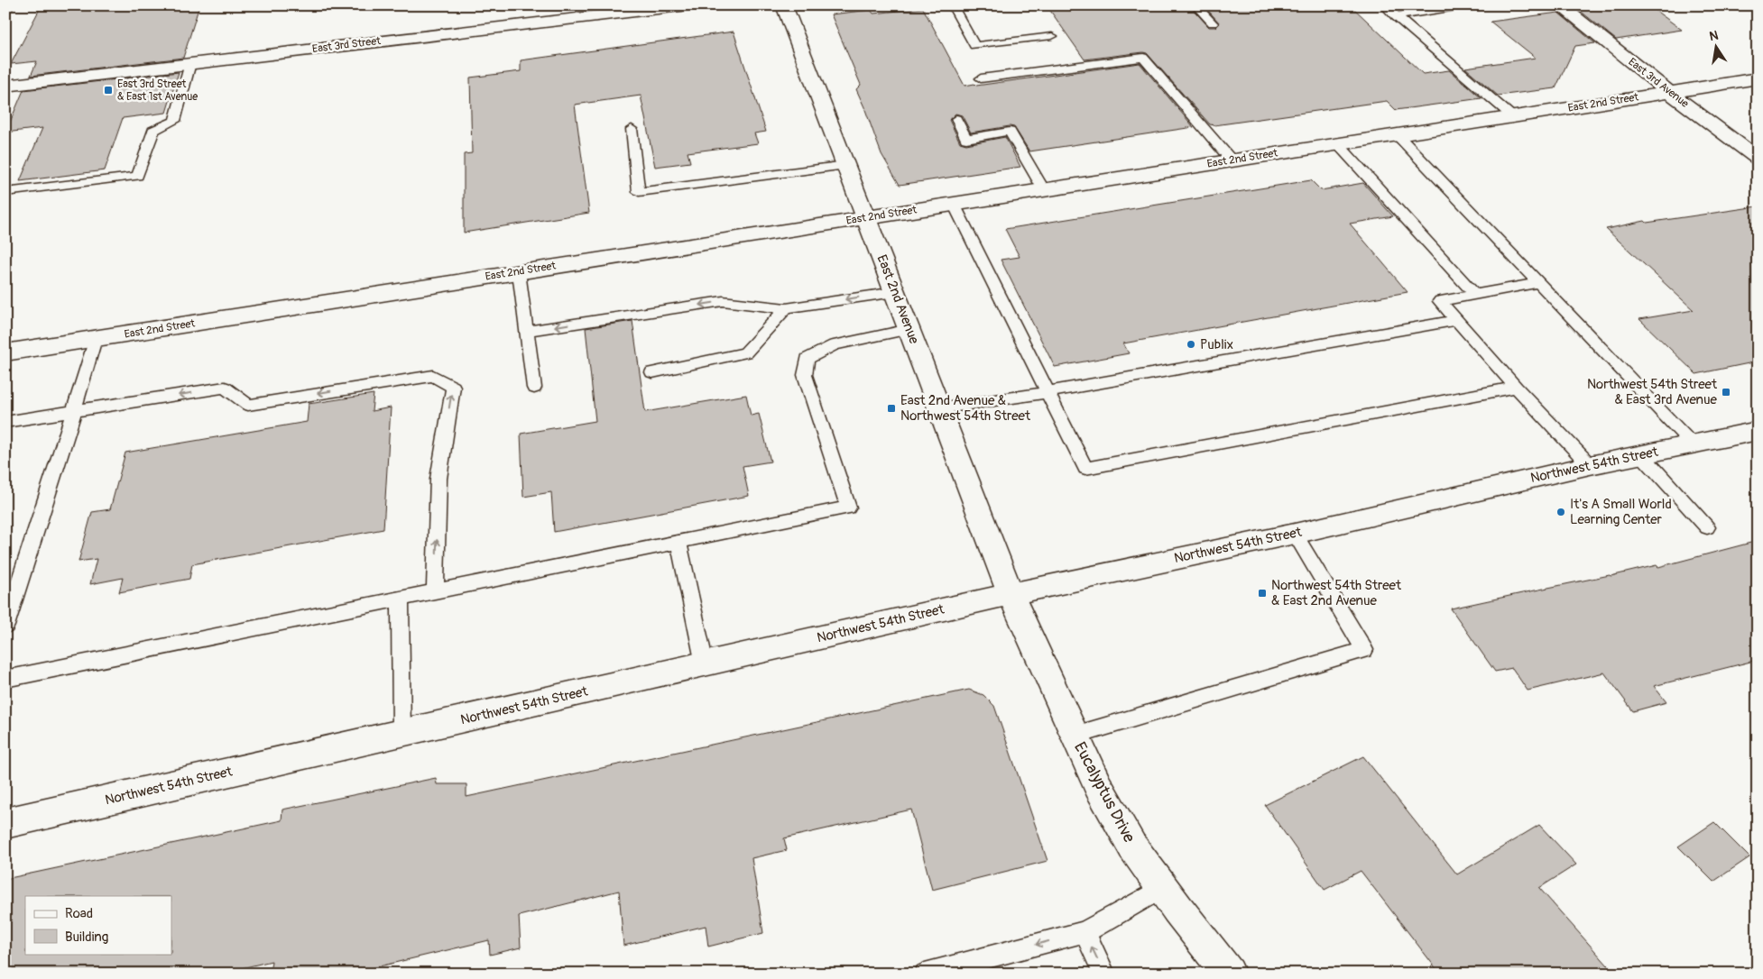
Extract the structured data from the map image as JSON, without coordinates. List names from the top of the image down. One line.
{"streets":{"street":["East 3rd Street","East 3rd Avenue","East 2nd Street","East 2nd Avenue","Northwest 54th Street","Eucalyptus Drive"]},"crossings":[["East 3rd Avenue","East 2nd Street"],["East 2nd Street","East 2nd Avenue"],["East 2nd Avenue","Northwest 54th Street"],["East 2nd Avenue","Eucalyptus Drive"],["Northwest 54th Street","Eucalyptus Drive"]],"places":{"transit":["East 3rd Street & East 1st Avenue","Northwest 54th Street & East 3rd Avenue","East 2nd Avenue & Northwest 54th Street","Northwest 54th Street & East 2nd Avenue"],"other":["Publix","It's A Small World Learning Center"]},"legend":["Road","Building"],"north":"top"}
